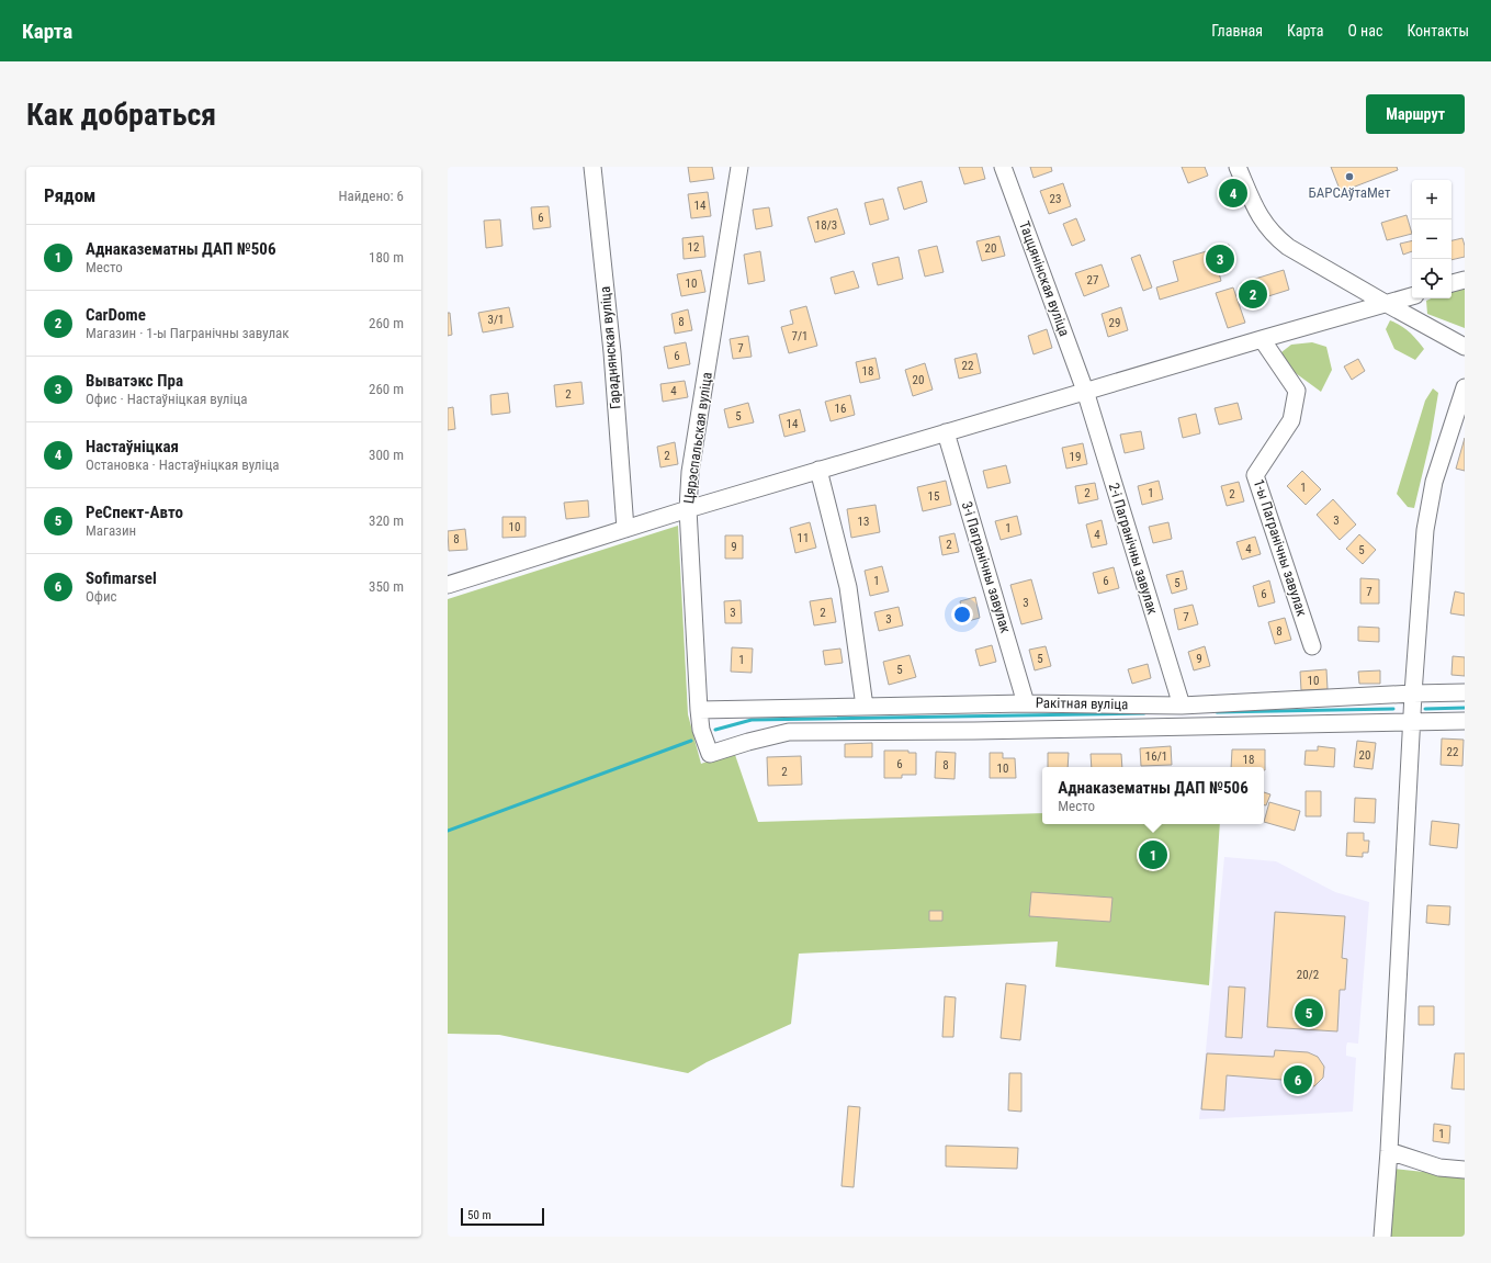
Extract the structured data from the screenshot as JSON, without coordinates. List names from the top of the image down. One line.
{"streets":{"street":["Таццянінская вуліца","Гараднянская вуліца","Цярэспальская вуліца","1-ы Пагранічны завулак","2-і Пагранічны завулак","3-і Пагранічны завулак","Ракітная вуліца"]},"crossings":[["Таццянінская вуліца","2-і Пагранічны завулак"],["Цярэспальская вуліца","Ракітная вуліца"],["2-і Пагранічны завулак","Ракітная вуліца"],["3-і Пагранічны завулак","Ракітная вуліца"]],"places":["БАРСАўтаМет"],"house_numbers":["23","14","6","18/3","12","20","27","10","3/1","8","29","7/1","7","6","22","18","20","4","2","16","5","14","2","19","1","2","1","2","15","3","13","10","1","4","11","8","2","9","4","5","1","6","5","7","6","3","3","2","7","3","8","5","9","1","5","10","22","20","16/1","18","6","8","10","2","20/2","1"],"scale_bar":"50 m","page":{"header":"Карта","nav":["Главная","Карта","О нас","Контакты"],"buttons":"Маршрут","title":"Как добраться","heading":["Рядом","Найдено: 6"],"pins":["4","3","2","1","5","6"],"map_buttons":["+","−"],"list":[{"mark":"1","name":"Аднаказематны ДАП №506","note":"Место","value":"180 m"},{"mark":"2","name":"CarDome","note":"Магазин · 1-ы Пагранічны завулак","value":"260 m"},{"mark":"3","name":"Выватэкс Пра","note":"Офис · Настаўніцкая вуліца","value":"260 m"},{"mark":"4","name":"Настаўніцкая","note":"Остановка · Настаўніцкая вуліца","value":"300 m"},{"mark":"5","name":"РеСпект-Авто","note":"Магазин","value":"320 m"},{"mark":"6","name":"Sofimarsel","note":"Офис","value":"350 m"}],"popup":["Аднаказематны ДАП №506","Место"],"scale":"50 m"}}
